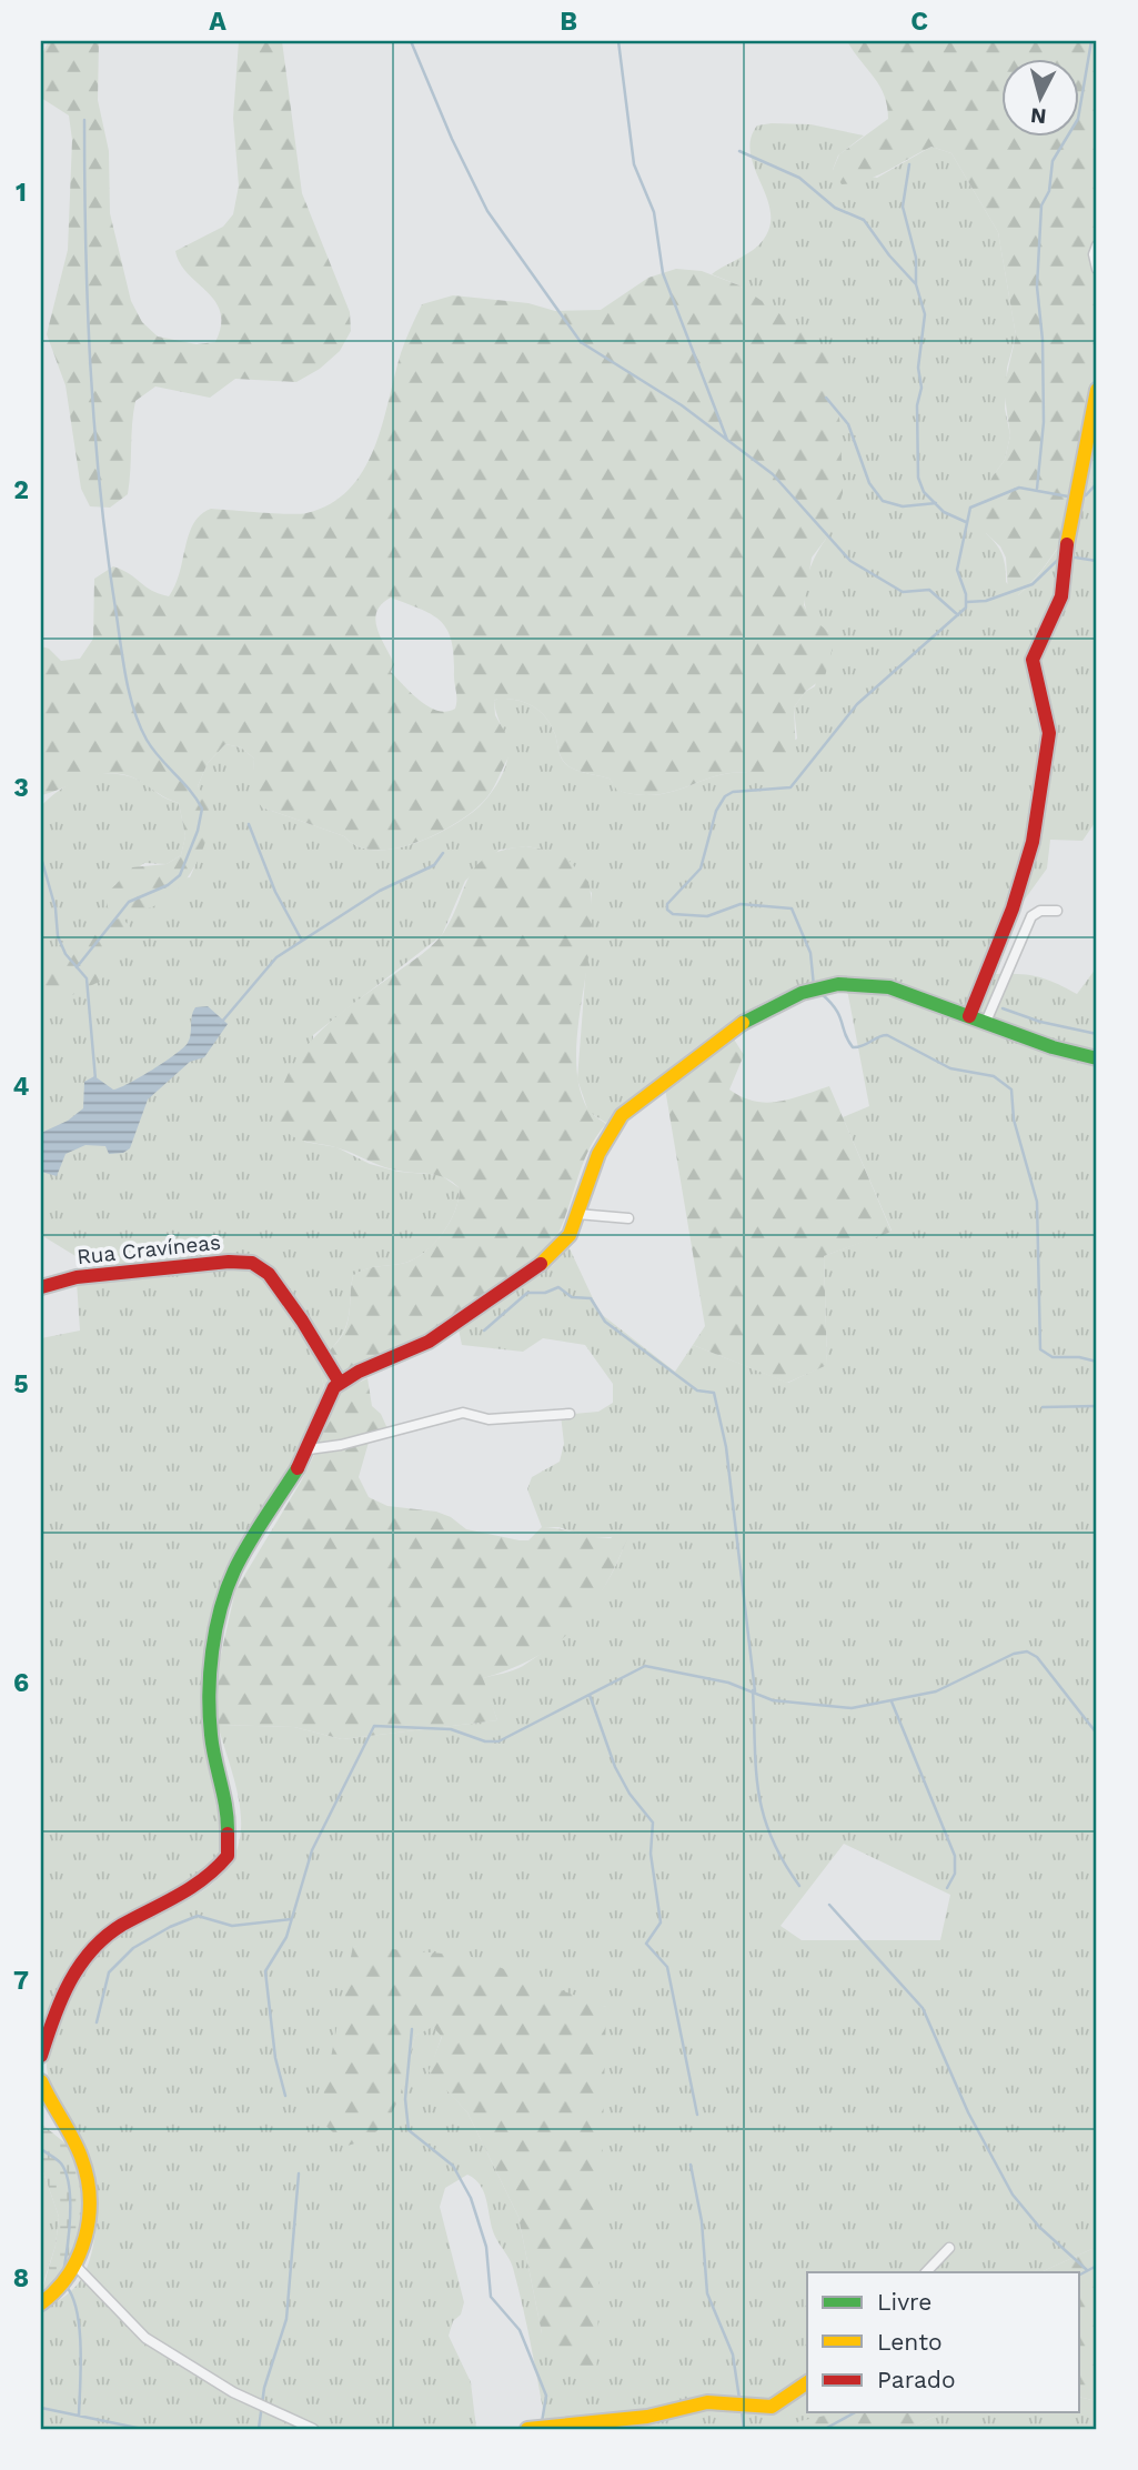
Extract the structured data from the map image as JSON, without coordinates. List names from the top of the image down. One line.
{"streets":{"street":["Rua Cravíneas"]},"legend":["Livre","Lento","Parado"],"north":"bottom","grid":{"columns":["A","B","C"],"rows":["1","2","3","4","5","6","7","8"]}}
